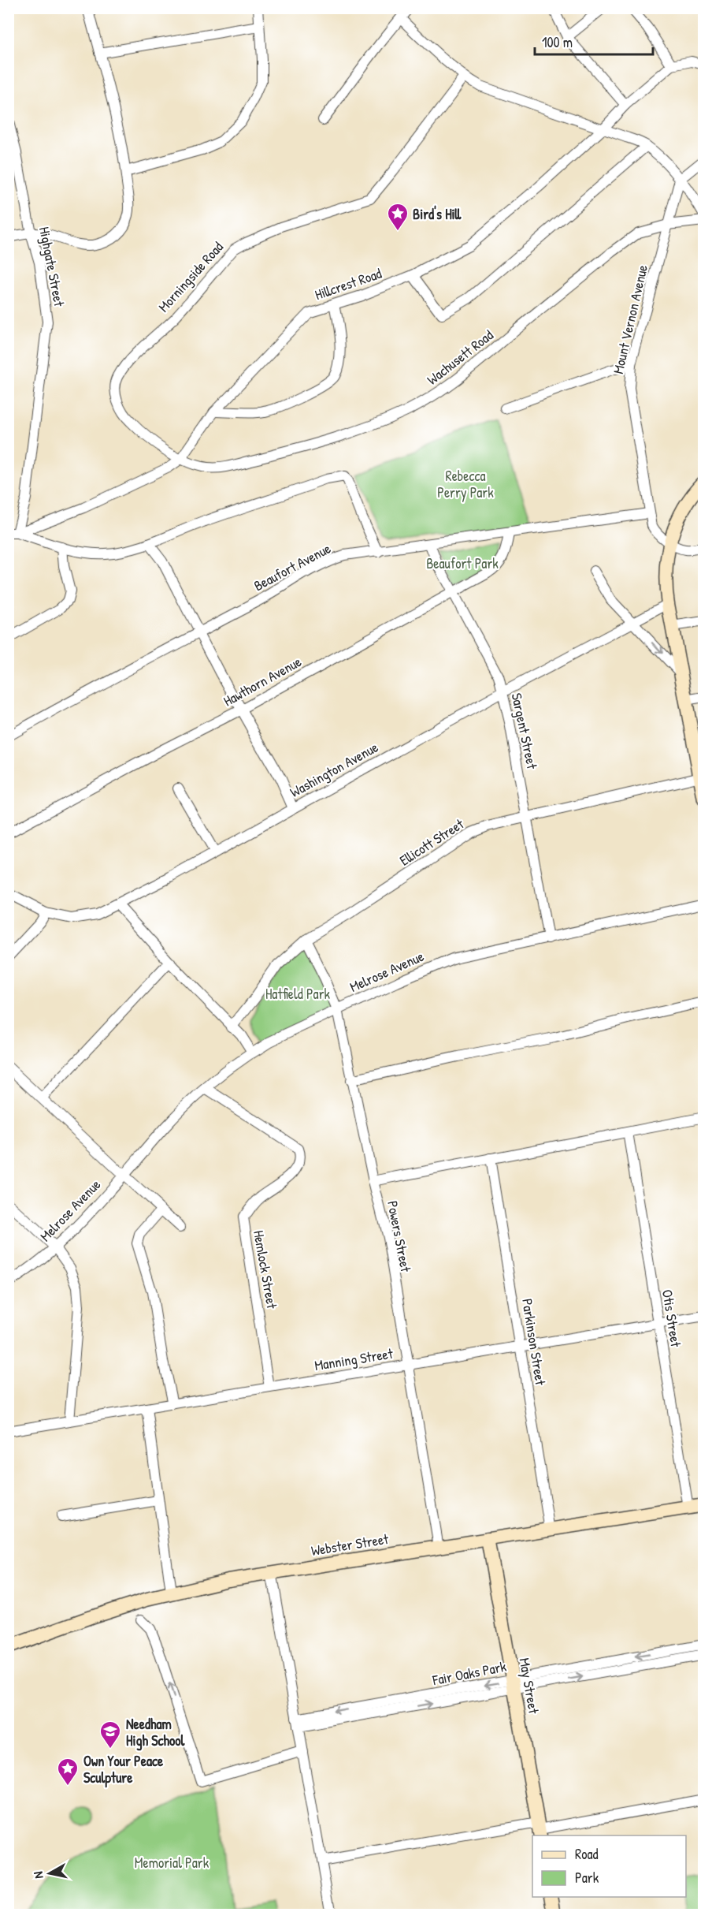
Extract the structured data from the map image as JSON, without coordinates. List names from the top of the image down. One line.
{"streets":{"street":["Highgate Street","Morningside Road","Hillcrest Road","Mount Vernon Avenue","Wachusett Road","Beaufort Avenue","Hawthorn Avenue","Sargent Street","Washington Avenue","Ellicott Street","Melrose Avenue","Powers Street","Hemlock Street","Otis Street","Parkinson Street","Manning Street","Webster Street","Fair Oaks Park","May Street"]},"crossings":[["Highgate Street","Hillcrest Road"],["Morningside Road","Hillcrest Road"],["Morningside Road","Wachusett Road"],["Hillcrest Road","Wachusett Road"],["Mount Vernon Avenue","Wachusett Road"],["Mount Vernon Avenue","Beaufort Avenue"],["Beaufort Avenue","Hawthorn Avenue"],["Beaufort Avenue","Sargent Street"],["Hawthorn Avenue","Sargent Street"],["Sargent Street","Washington Avenue"],["Sargent Street","Ellicott Street"],["Sargent Street","Melrose Avenue"],["Ellicott Street","Powers Street"],["Melrose Avenue","Powers Street"],["Melrose Avenue","Hemlock Street"],["Powers Street","Manning Street"],["Powers Street","Webster Street"],["Hemlock Street","Manning Street"],["Otis Street","Manning Street"],["Otis Street","Webster Street"],["Parkinson Street","Manning Street"],["Parkinson Street","Webster Street"],["Webster Street","May Street"],["Fair Oaks Park","May Street"]],"parks":["Rebecca Perry Park","Beaufort Park","Hatfield Park","Memorial Park"],"places":{"place":["Bird's Hill","Own Your Peace Sculpture"],"school or university":["Needham High School"]},"legend":["Road","Park"],"scale_bar":"100 m","north":"left"}
